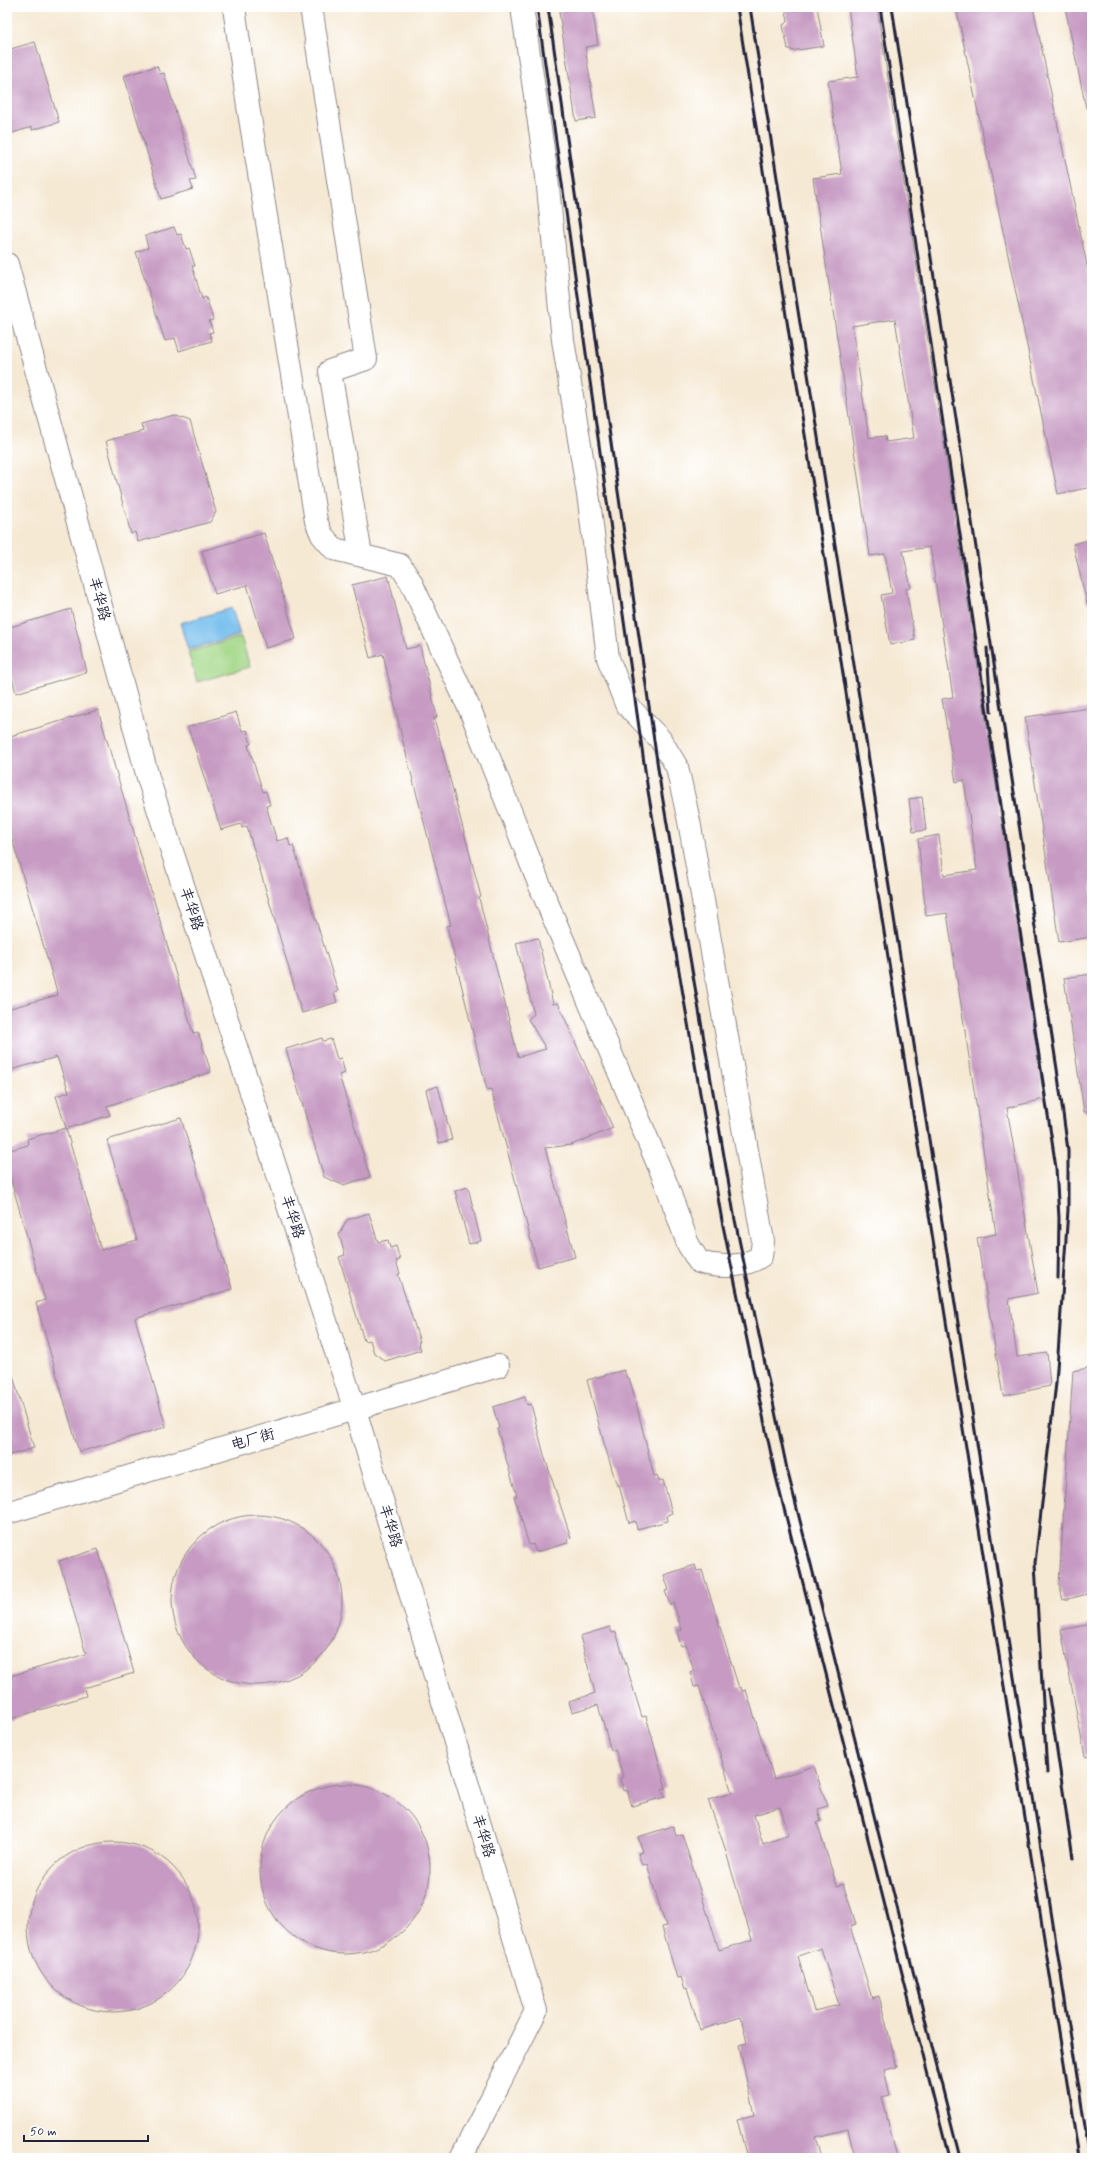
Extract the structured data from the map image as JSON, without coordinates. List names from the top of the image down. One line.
{"streets":{"street":["丰华路","电厂街"]},"crossings":[["丰华路","电厂街"]],"scale_bar":"50 m"}
